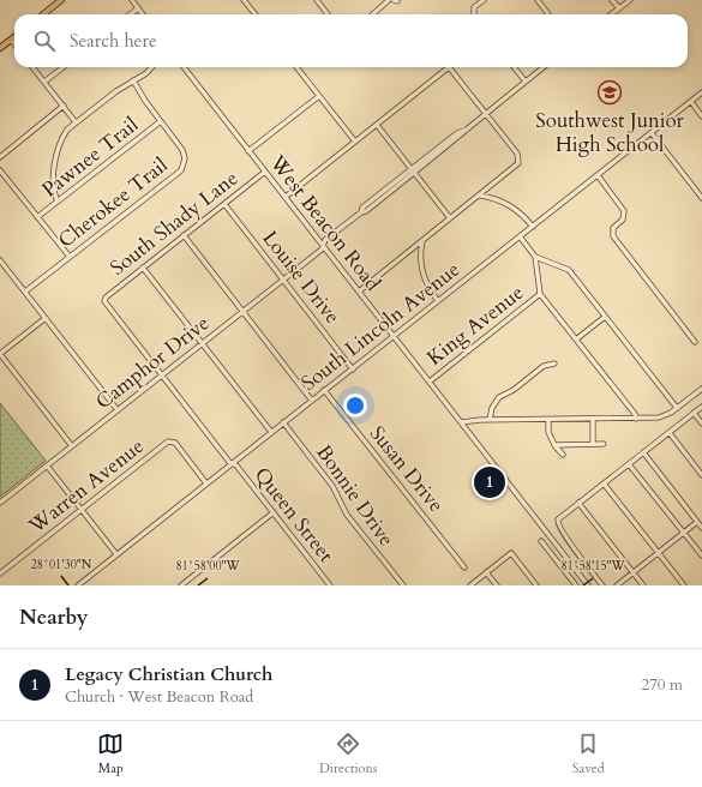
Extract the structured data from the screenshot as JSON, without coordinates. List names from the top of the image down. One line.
{"streets":{"street":["Pawnee Trail","Cherokee Trail","South Shady Lane","West Beacon Road","Louise Drive","King Avenue","South Lincoln Avenue","Camphor Drive","Susan Drive","Warren Avenue","Bonnie Drive","Queen Street"]},"crossings":[["Pawnee Trail","Cherokee Trail"],["South Shady Lane","West Beacon Road"],["South Shady Lane","Louise Drive"],["South Shady Lane","Queen Street"],["West Beacon Road","King Avenue"],["West Beacon Road","South Lincoln Avenue"],["West Beacon Road","Camphor Drive"],["Louise Drive","South Lincoln Avenue"],["Louise Drive","Camphor Drive"],["South Lincoln Avenue","Susan Drive"],["South Lincoln Avenue","Warren Avenue"],["South Lincoln Avenue","Bonnie Drive"],["South Lincoln Avenue","Queen Street"],["Camphor Drive","Queen Street"]],"places":{"school or university":["Southwest Junior High School"]},"page":{"search":"Search here","pins":"1","heading":"Nearby","list":[{"mark":"1","name":"Legacy Christian Church","note":"Church · West Beacon Road","value":"270 m"}],"nav":["Map","Directions","Saved"]},"coordinates":["28°01'30\"N","81°58'00\"W","81°58'15\"W"]}
